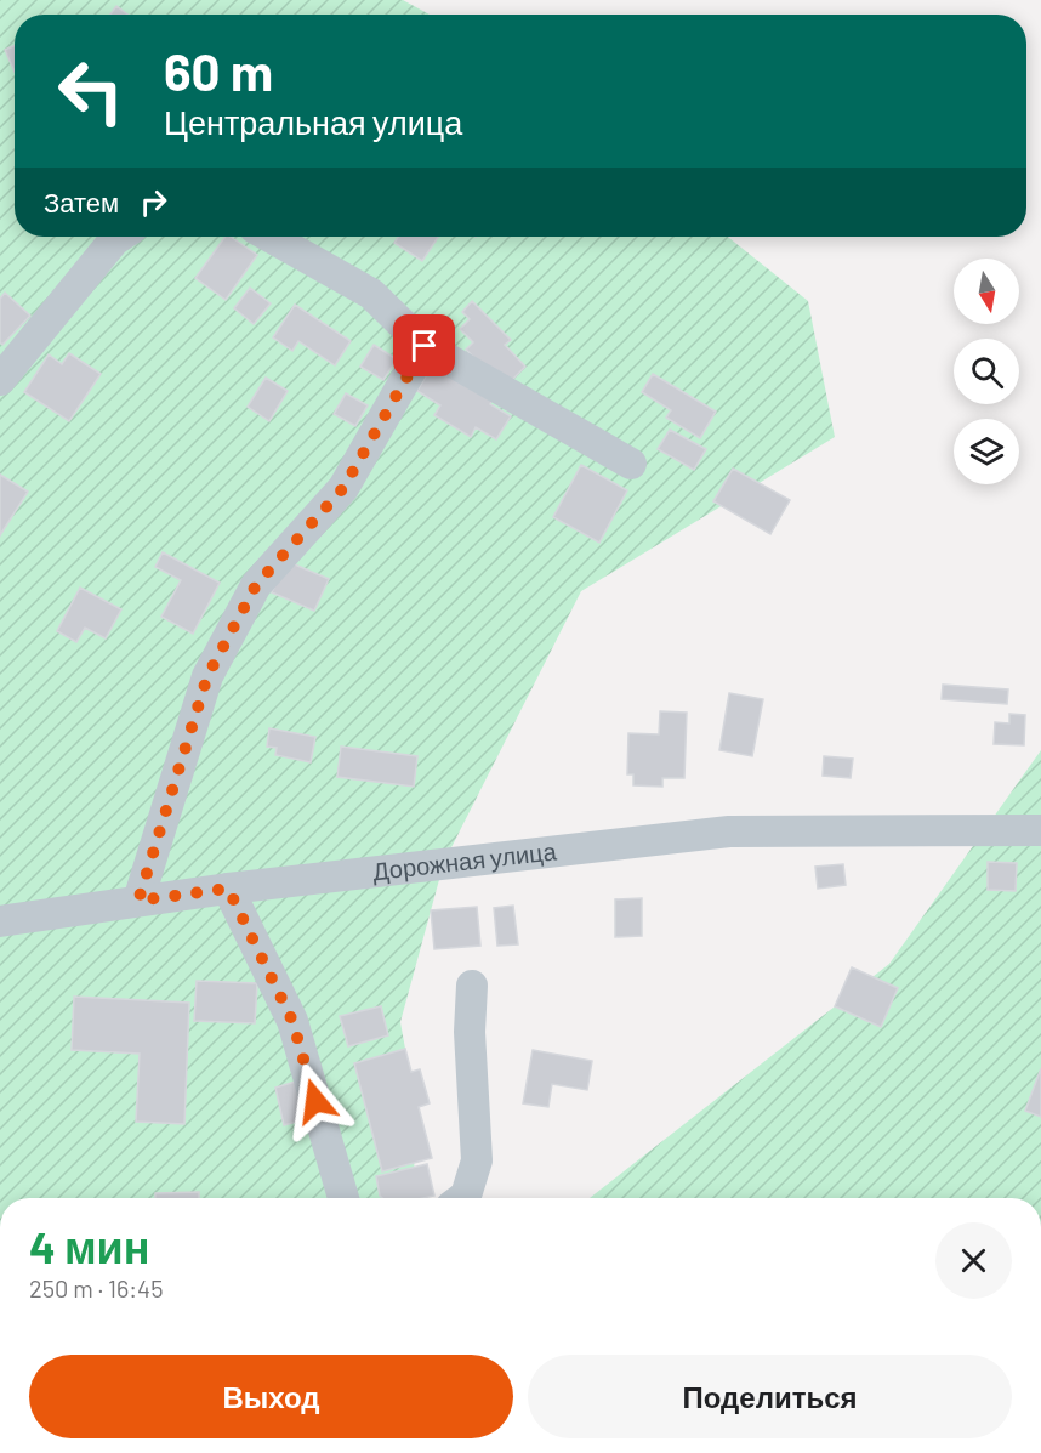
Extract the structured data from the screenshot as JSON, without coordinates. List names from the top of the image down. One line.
{"streets":{"street":["Дорожная улица"]},"north":"bottom","page":{"turn":["60 m","Центральная улица"],"then":"Затем","heading":["4 мин","250 m · 16:45"],"buttons":["Выход","Поделиться"]}}
